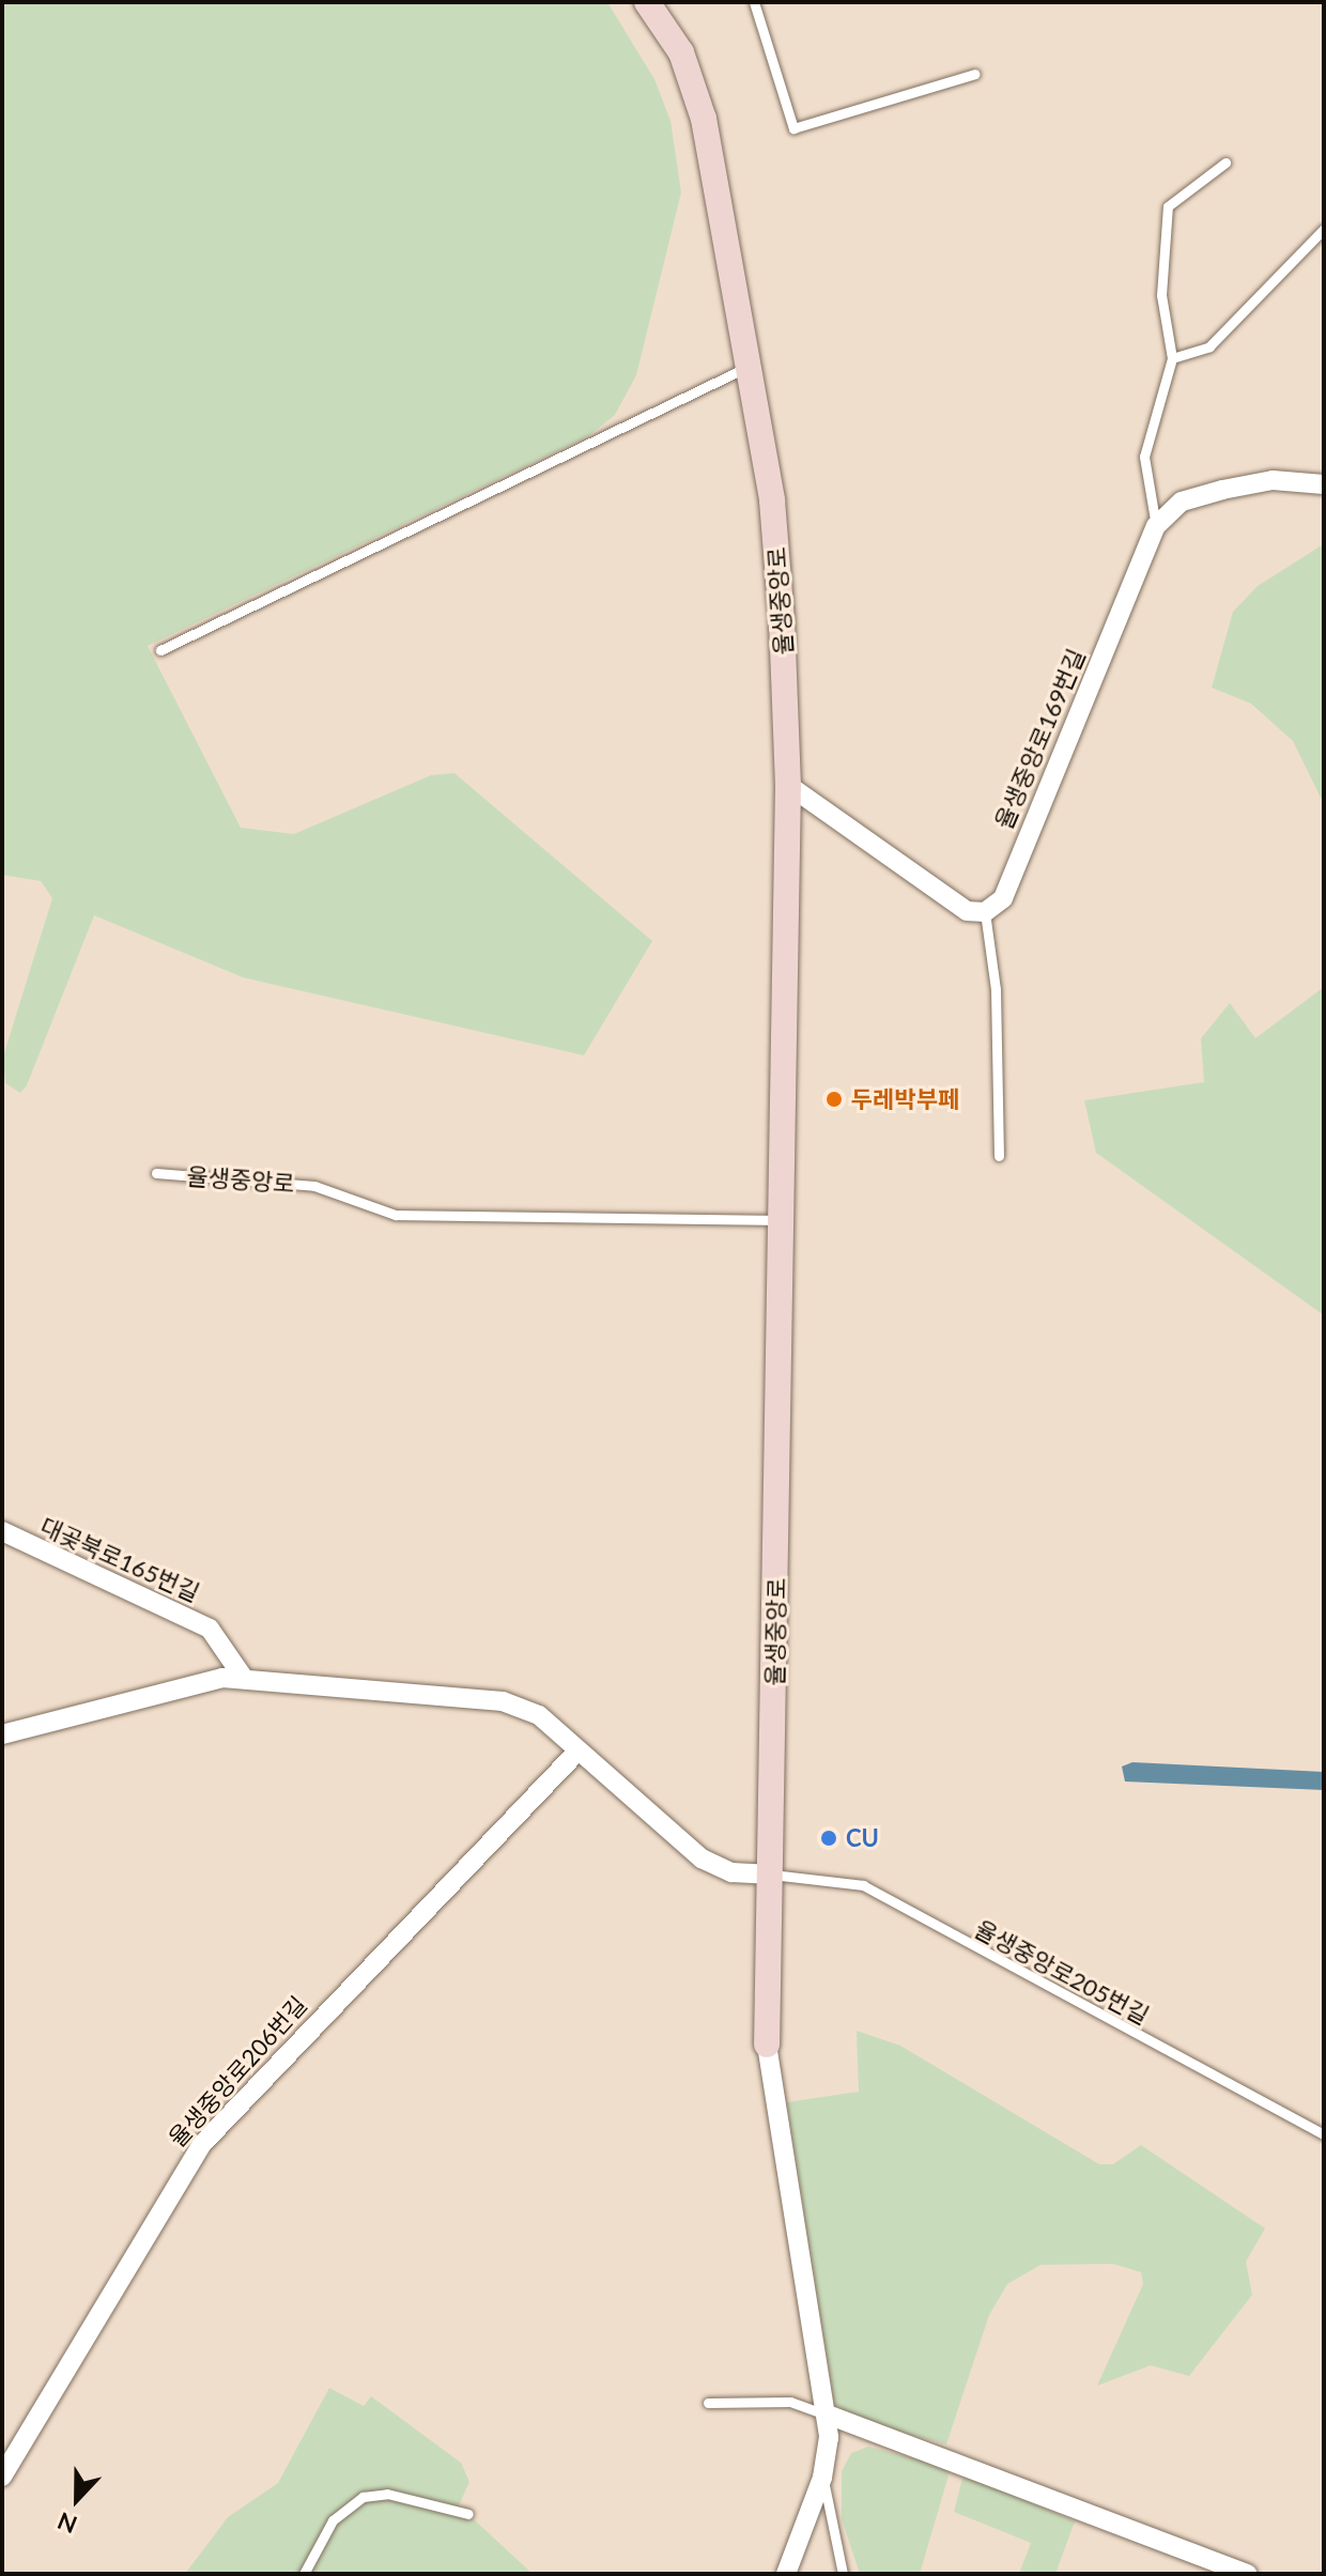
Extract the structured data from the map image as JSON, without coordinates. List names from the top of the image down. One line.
{"streets":{"street":["율생중앙로","율생중앙로169번길","대곶북로165번길","율생중앙로206번길"],"lane":["율생중앙로205번길"]},"crossings":[["율생중앙로","율생중앙로205번길"]],"places":["두레박부페","CU"],"north":"bottom"}
